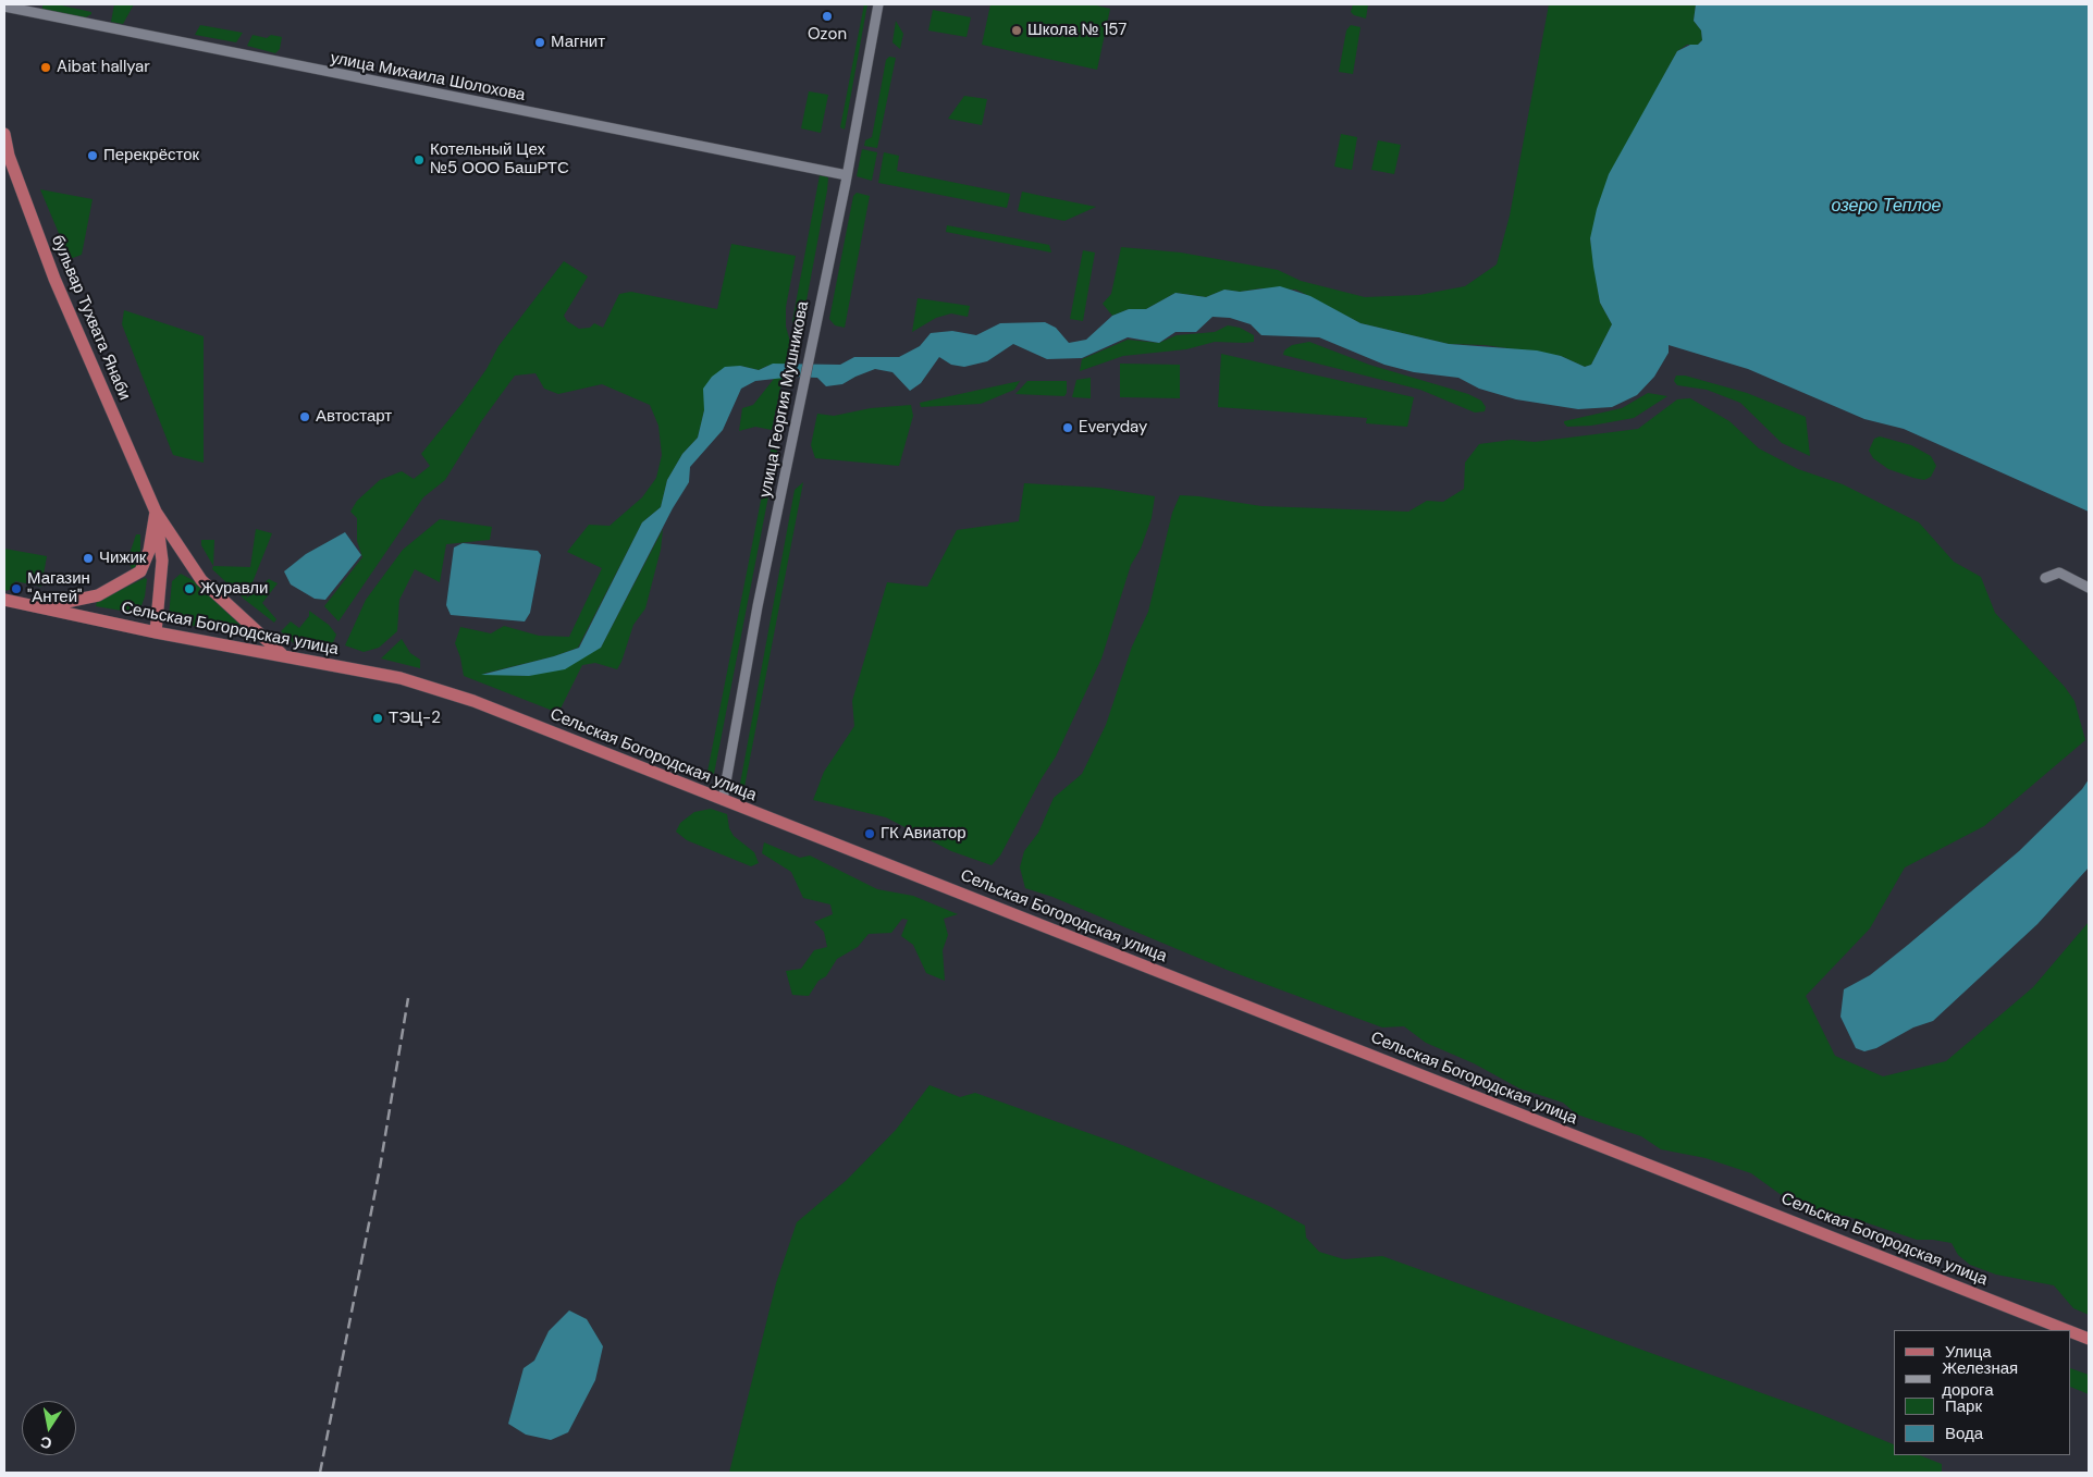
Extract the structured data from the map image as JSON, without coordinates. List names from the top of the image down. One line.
{"streets":{"main road":["бульвар Тухвата Янаби","Сельская Богородская улица"],"street":["улица Михаила Шолохова","улица Георгия Мушникова"]},"crossings":[["улица Михаила Шолохова","улица Георгия Мушникова"],["бульвар Тухвата Янаби","Сельская Богородская улица"],["улица Георгия Мушникова","Сельская Богородская улица"]],"water":["озеро Теплое"],"places":["Ozon","Школа № 157","Магнит","Aibat hallyar","Перекрёсток","Котельный Цех №5 ООО БашРТС","Автостарт","Everyday","Чижик","Магазин \"Антей\"","Журавли","ТЭЦ-2","ГК Авиатор"],"legend":["Улица","Железная дорога","Парк","Вода"],"north":"bottom"}
